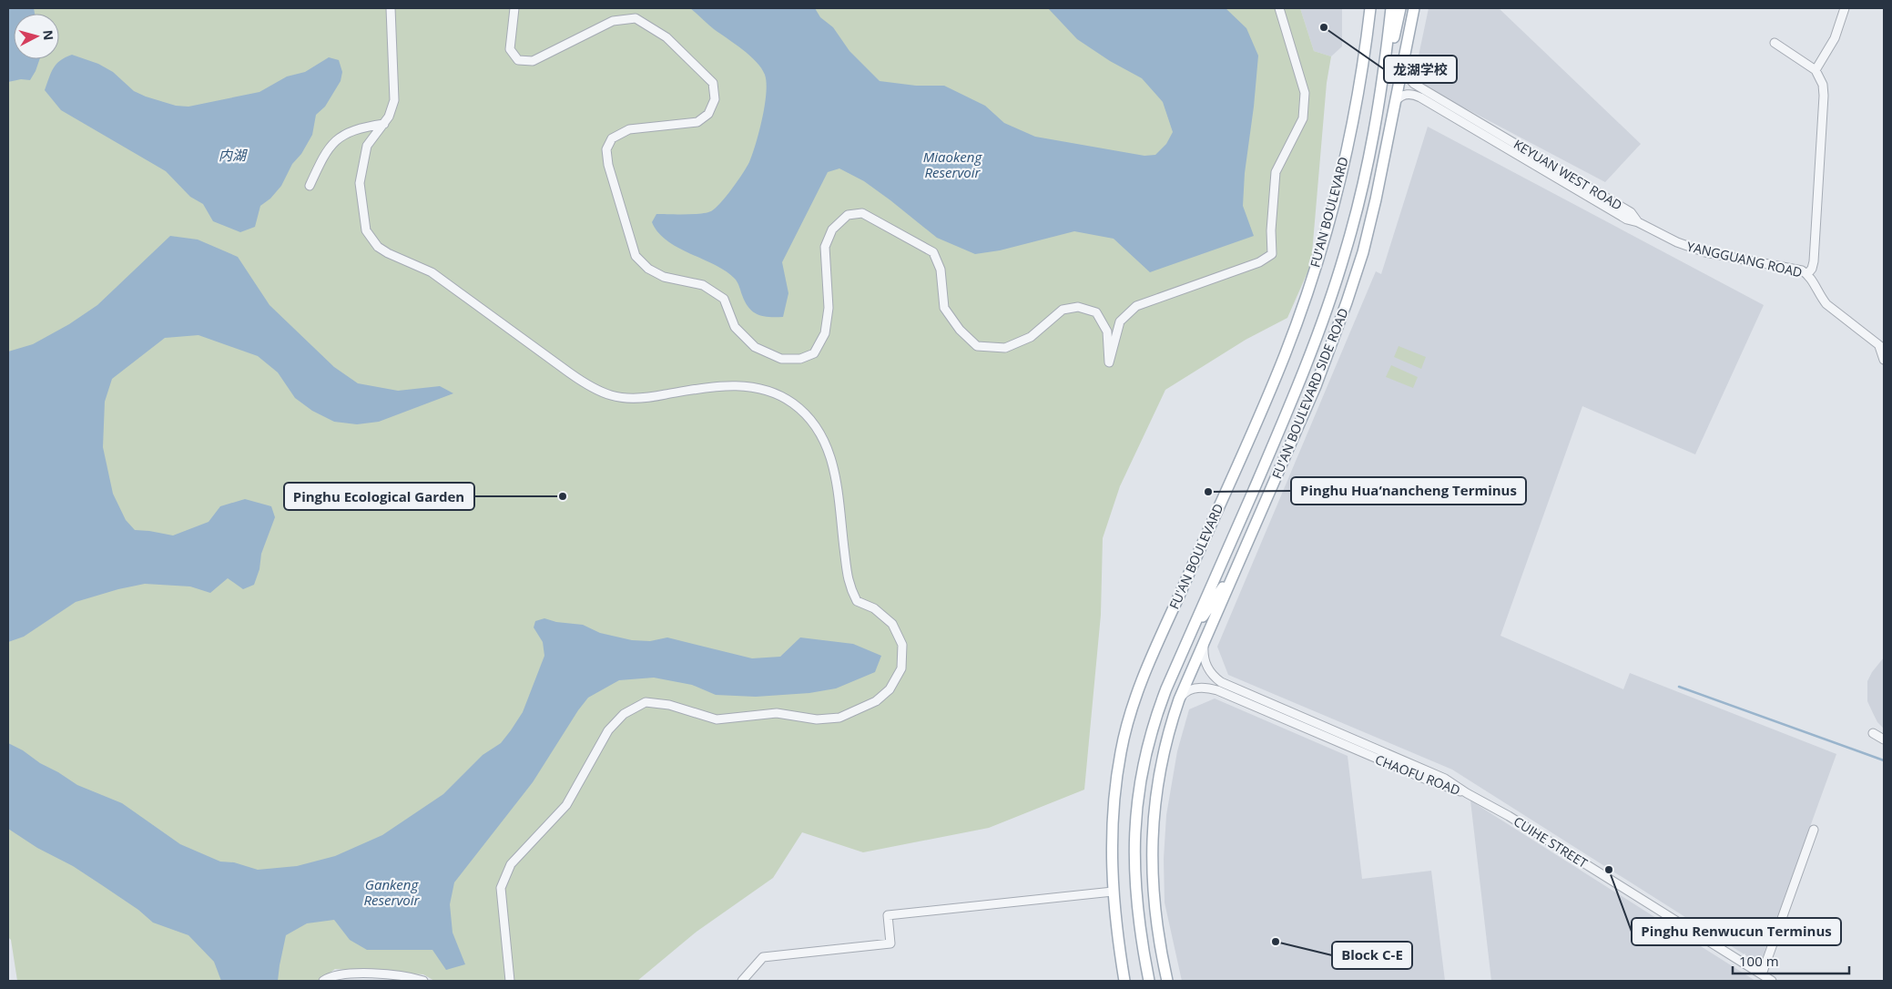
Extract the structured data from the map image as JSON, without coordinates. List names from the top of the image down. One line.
{"streets":{"main road":["FU'AN BOULEVARD","FU'AN BOULEVARD SIDE ROAD"],"street":["KEYUAN WEST ROAD","YANGGUANG ROAD","CHAOFU ROAD","CUIHE STREET"]},"crossings":[["KEYUAN WEST ROAD","YANGGUANG ROAD"],["KEYUAN WEST ROAD","FU'AN BOULEVARD SIDE ROAD"],["FU'AN BOULEVARD SIDE ROAD","CHAOFU ROAD"],["CHAOFU ROAD","CUIHE STREET"]],"water":["内湖","Miaokeng Reservoir","Gankeng Reservoir"],"places":["龙湖学校","Pinghu Hua‘nancheng Terminus","Pinghu Ecological Garden","Pinghu Renwucun Terminus","Block C-E"],"scale_bar":"100 m","north":"right"}
